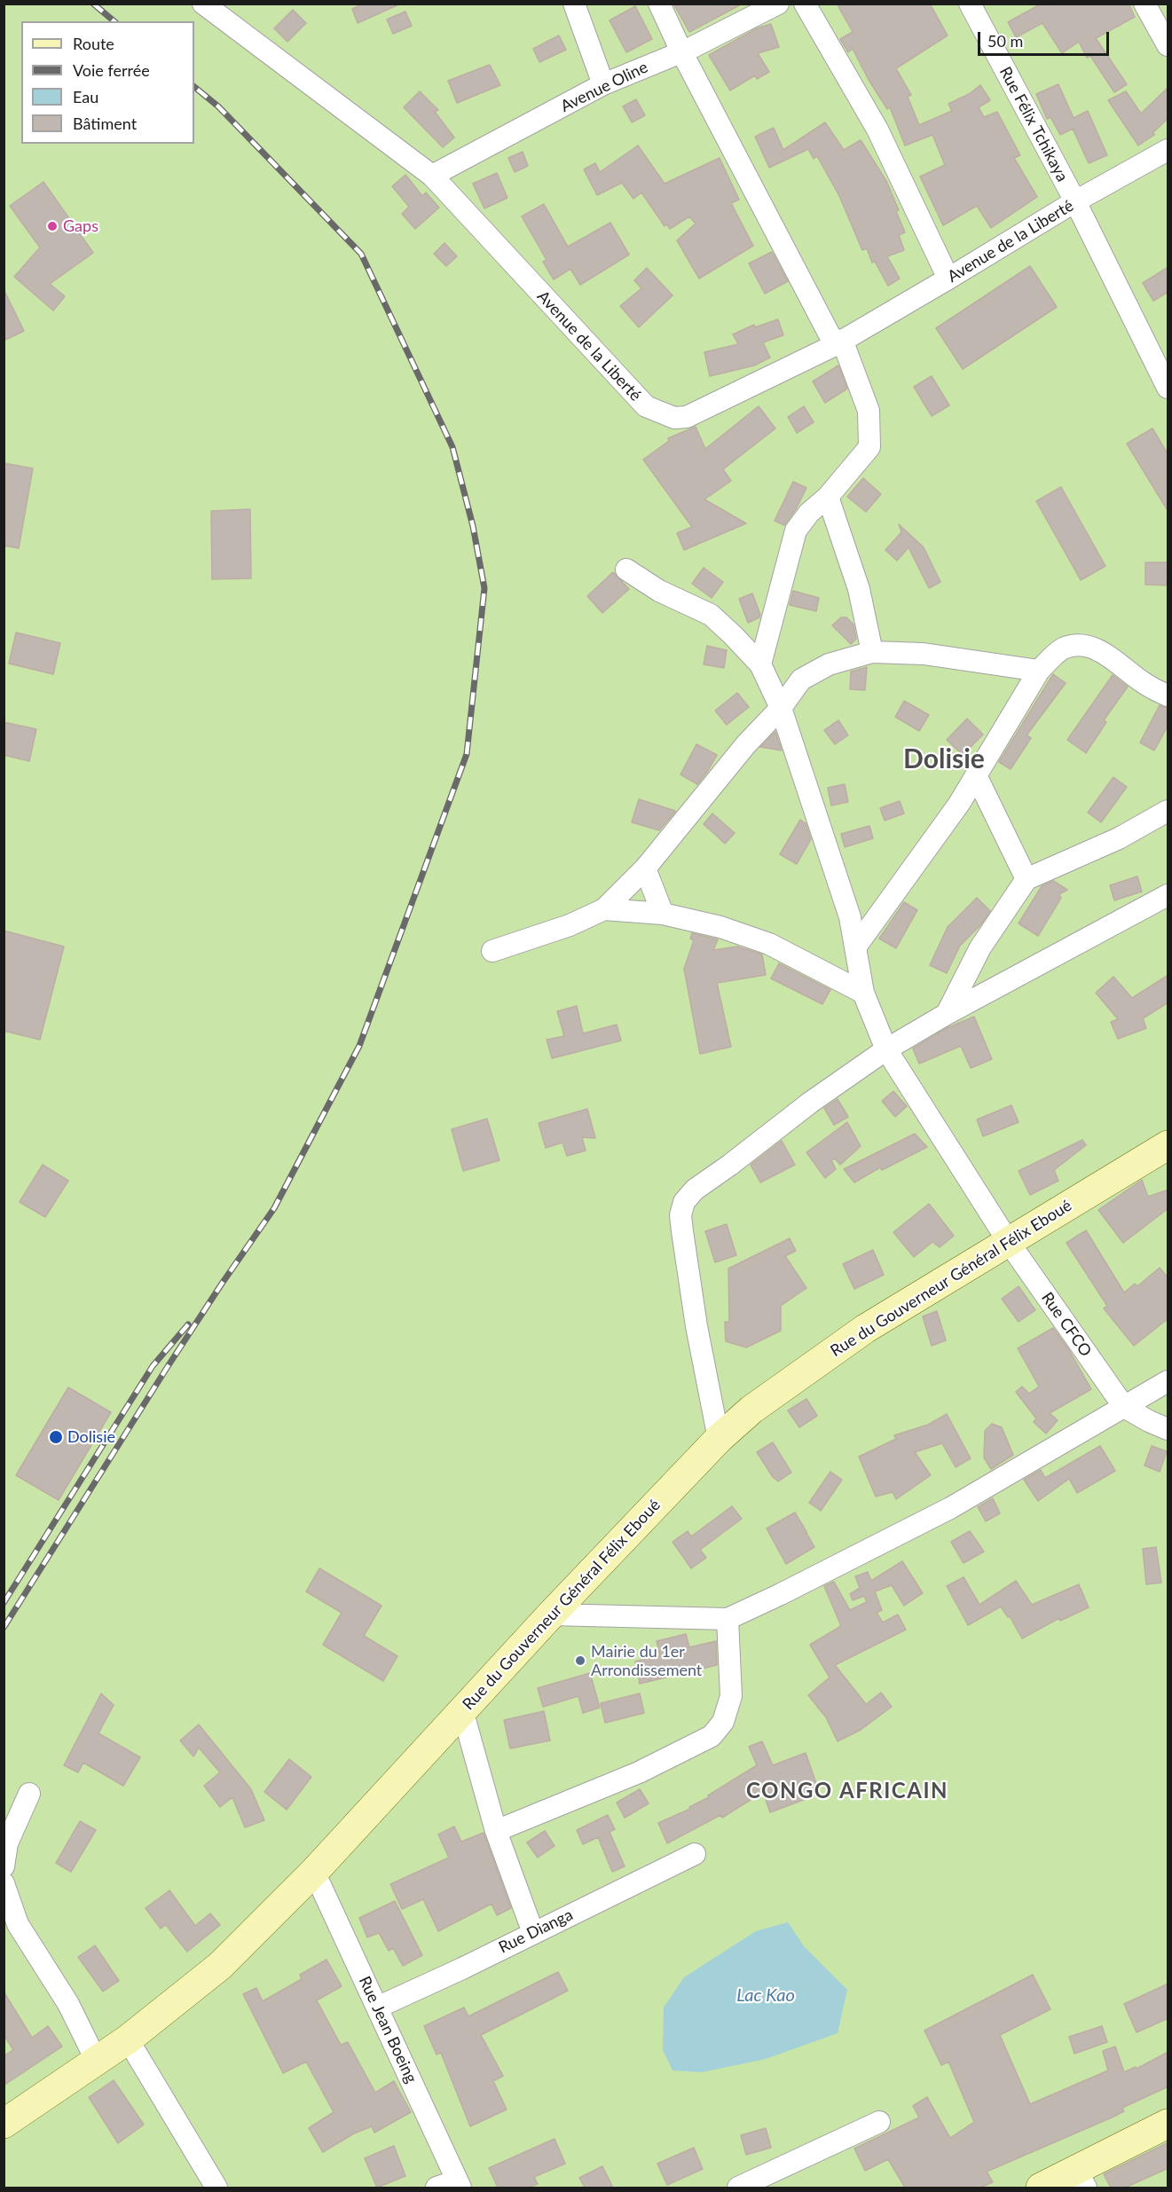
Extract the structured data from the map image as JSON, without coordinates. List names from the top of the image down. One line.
{"streets":{"main road":["Rue du Gouverneur Général Félix Eboué"],"street":["Avenue Oline","Rue Félix Tchikaya","Avenue de la Liberté","Rue CFCO","Rue Dianga","Rue Jean Boeing"]},"crossings":[["Avenue Oline","Avenue de la Liberté"],["Rue Félix Tchikaya","Avenue de la Liberté"],["Rue du Gouverneur Général Félix Eboué","Rue CFCO"],["Rue du Gouverneur Général Félix Eboué","Rue Jean Boeing"],["Rue Dianga","Rue Jean Boeing"]],"districts":["Dolisie","CONGO AFRICAIN"],"water":["Lac Kao"],"places":["Gaps","Dolisie","Mairie du 1er Arrondissement"],"legend":["Route","Voie ferrée","Eau","Bâtiment"],"scale_bar":"50 m"}
